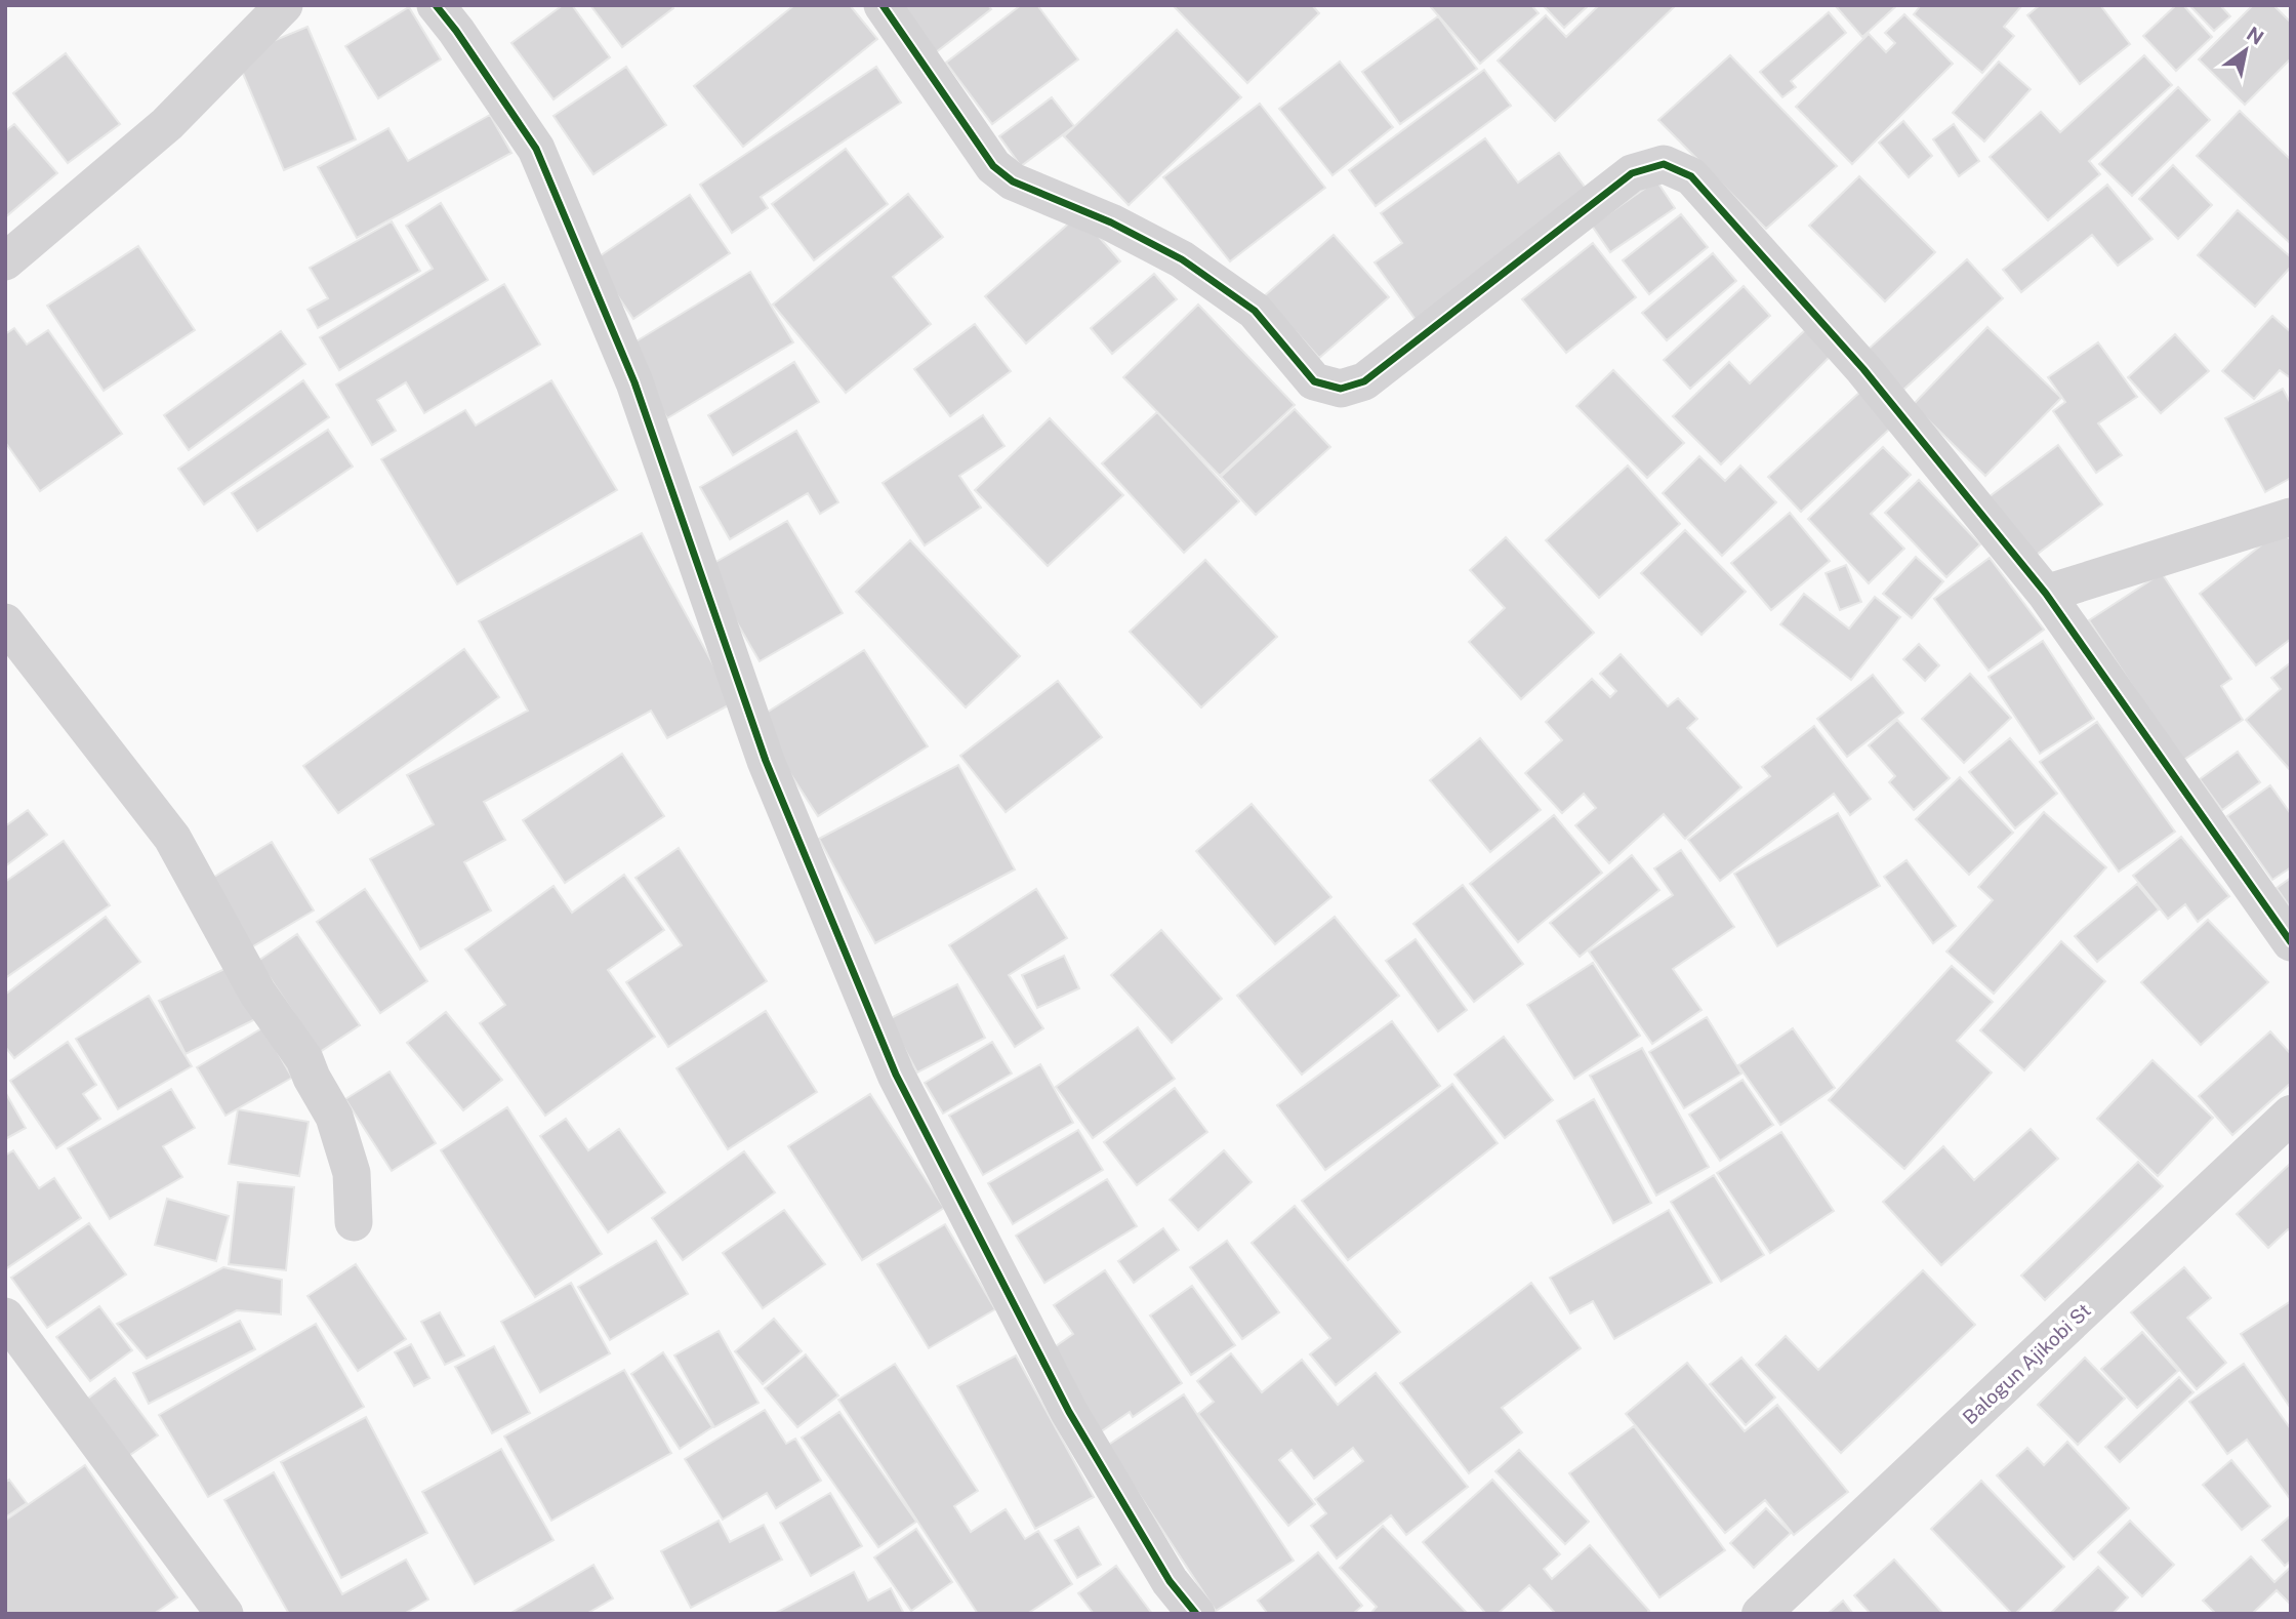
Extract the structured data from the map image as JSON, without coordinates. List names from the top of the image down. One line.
{"streets":{"street":["Balogun Ajikobi St"]},"north":"top right"}
